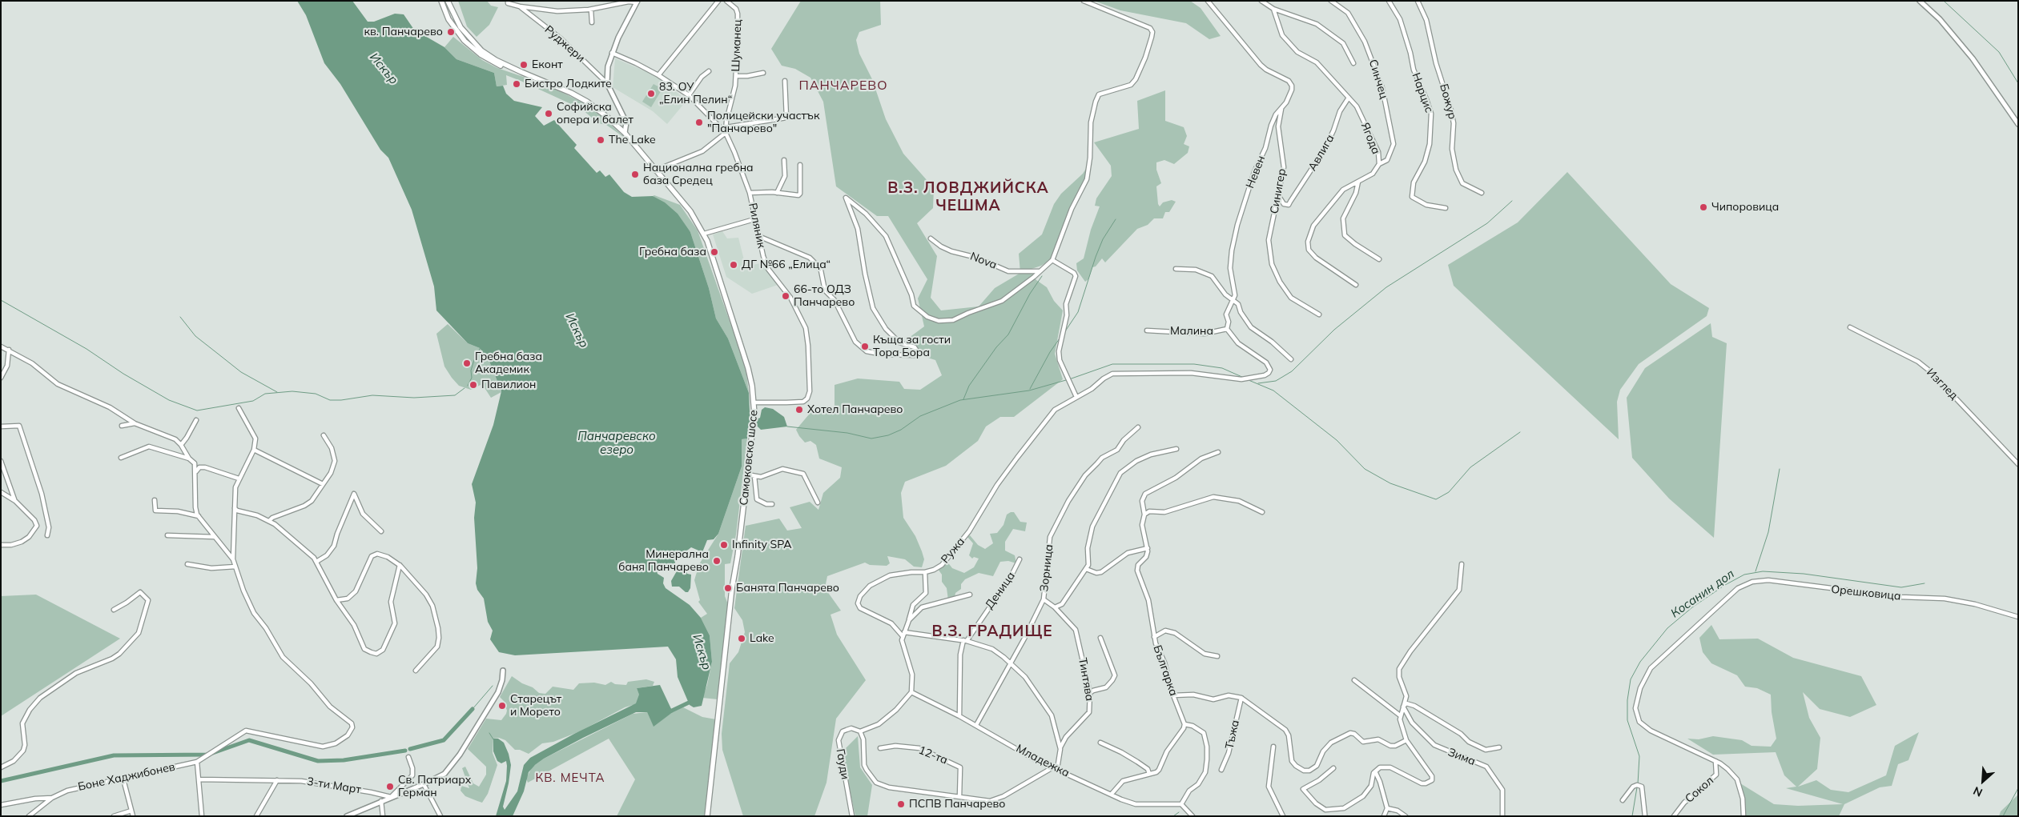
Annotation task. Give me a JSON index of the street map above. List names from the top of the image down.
{
  "streets": {
    "main road": ["Самоковско шосе"],
    "street": [
      "Руджери",
      "Шуманец",
      "Синчец",
      "Нарцис",
      "Божур",
      "Ягода",
      "Авлига",
      "Невен",
      "Синигер",
      "Риляник",
      "Nova",
      "Малина",
      "Изглед",
      "Ружа",
      "Зорница",
      "Деница",
      "Орешковица",
      "Българка",
      "Тинтява",
      "Тъжа",
      "12-та",
      "Зима",
      "Младежка",
      "Гауди",
      "Боне Хаджибонев",
      "3-ти Март",
      "Сокол"
    ]
  },
  "crossings": [
    ["Шуманец", "Риляник"],
    ["Синчец", "Ягода"],
    ["Ягода", "Авлига"],
    ["Авлига", "Синигер"],
    ["Невен", "Синигер"],
    ["Невен", "Малина"],
    ["Риляник", "Самоковско шосе"],
    ["Малина", "Ружа"],
    ["Зорница", "Тинтява"],
    ["Зорница", "Младежка"],
    ["Деница", "Младежка"],
    ["Орешковица", "Сокол"],
    ["Младежка", "Гауди"]
  ],
  "districts": [
    "ПАНЧАРЕВО",
    "В.З. ЛОВДЖИЙСКА ЧЕШМА",
    "В.З. ГРАДИЩЕ",
    "КВ. МЕЧТА"
  ],
  "water": ["Искър", "Панчаревско езеро", "Косанин дол"],
  "places": [
    "кв. Панчарево",
    "Еконт",
    "Бистро Лодките",
    "83. ОУ „Елин Пелин“",
    "Софийска опера и балет",
    "Полицейски участък \"Панчарево\"",
    "The Lake",
    "Национална гребна база Средец",
    "Чипоровица",
    "Гребна база",
    "ДГ №66 „Елица“",
    "66-то ОДЗ Панчарево",
    "Къща за гости Тора Бора",
    "Гребна база Академик",
    "Павилион",
    "Хотел Панчарево",
    "Infinity SPA",
    "Минерална баня Панчарево",
    "Банята Панчарево",
    "Lake",
    "Старецът и Морето",
    "Св. Патриарх Герман",
    "ПСПВ Панчарево"
  ],
  "north": "bottom left"
}
